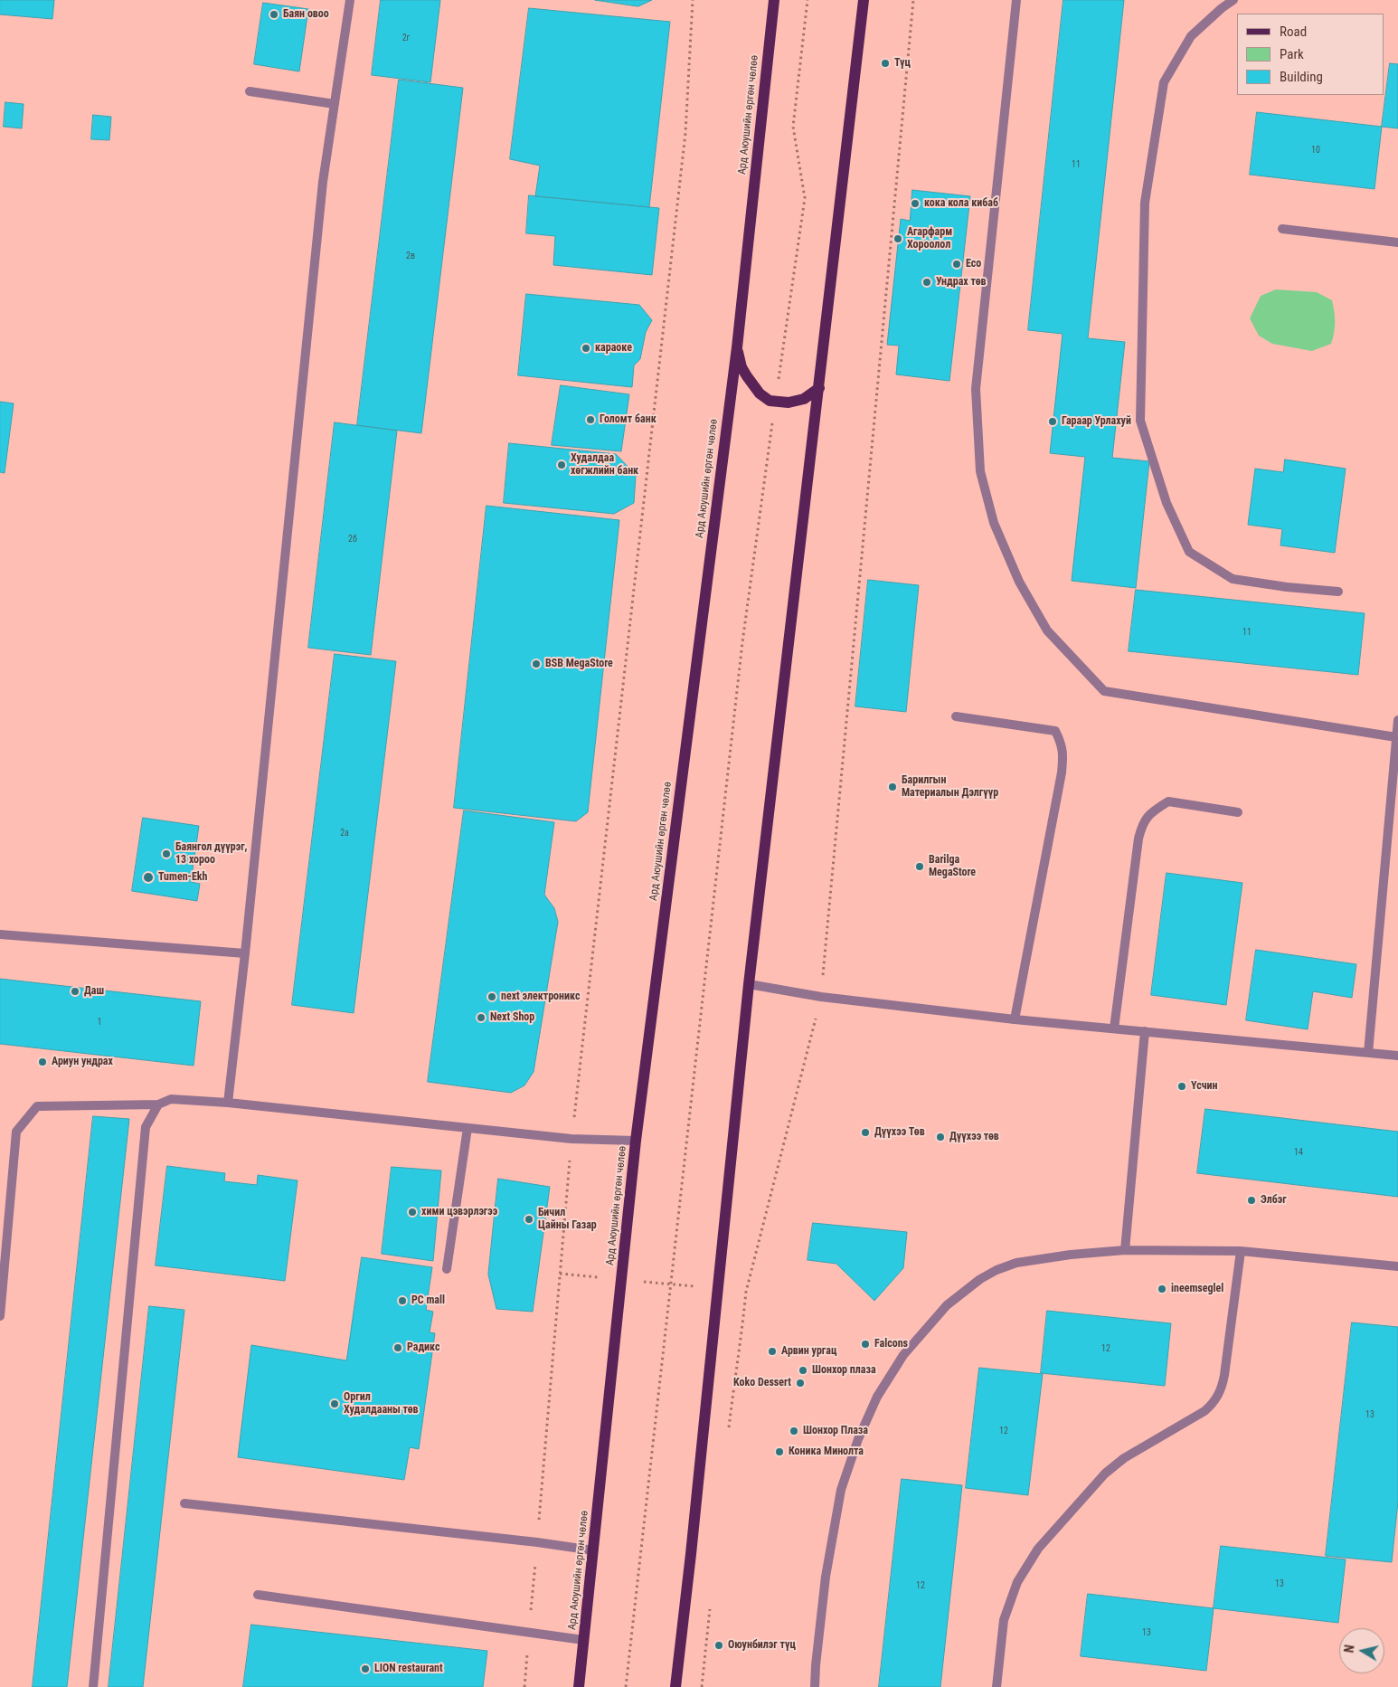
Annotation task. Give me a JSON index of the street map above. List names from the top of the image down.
{
  "streets": {
    "main road": ["Ард Аюушийн өргөн чөлөө"]
  },
  "places": [
    "Баян овоо",
    "Түц",
    "кока кола кибаб",
    "Агарфарм Хороолол",
    "Eco",
    "Ундрах төв",
    "караоке",
    "Голомт банк",
    "Гараар Урлахуй",
    "Худалдаа хөгжлийн банк",
    "BSB MegaStore",
    "Барилгын Материалын Дэлгүүр",
    "Баянгол дүүрэг, 13 хороо",
    "Barilga MegaStore",
    "Tumen-Ekh",
    "Даш",
    "next электроникс",
    "Next Shop",
    "Ариун ундрах",
    "Үсчин",
    "Дүүхээ Төв",
    "Дүүхээ төв",
    "Элбэг",
    "хими цэвэрлэгээ",
    "Бичил Цайны Газар",
    "ineemseglel",
    "PC mall",
    "Falcons",
    "Радикс",
    "Арвин ургац",
    "Шонхор плаза",
    "Koko Dessert",
    "Оргил Худалдааны төв",
    "Шонхор Плаза",
    "Коника Минолта",
    "Оюунбилэг түц",
    "LION restaurant"
  ],
  "house_numbers": [
    "2г",
    "10",
    "11",
    "2в",
    "2б",
    "11",
    "2а",
    "1",
    "14",
    "12",
    "13",
    "12",
    "13",
    "12",
    "13"
  ],
  "legend": ["Road", "Park", "Building"],
  "north": "left"
}
